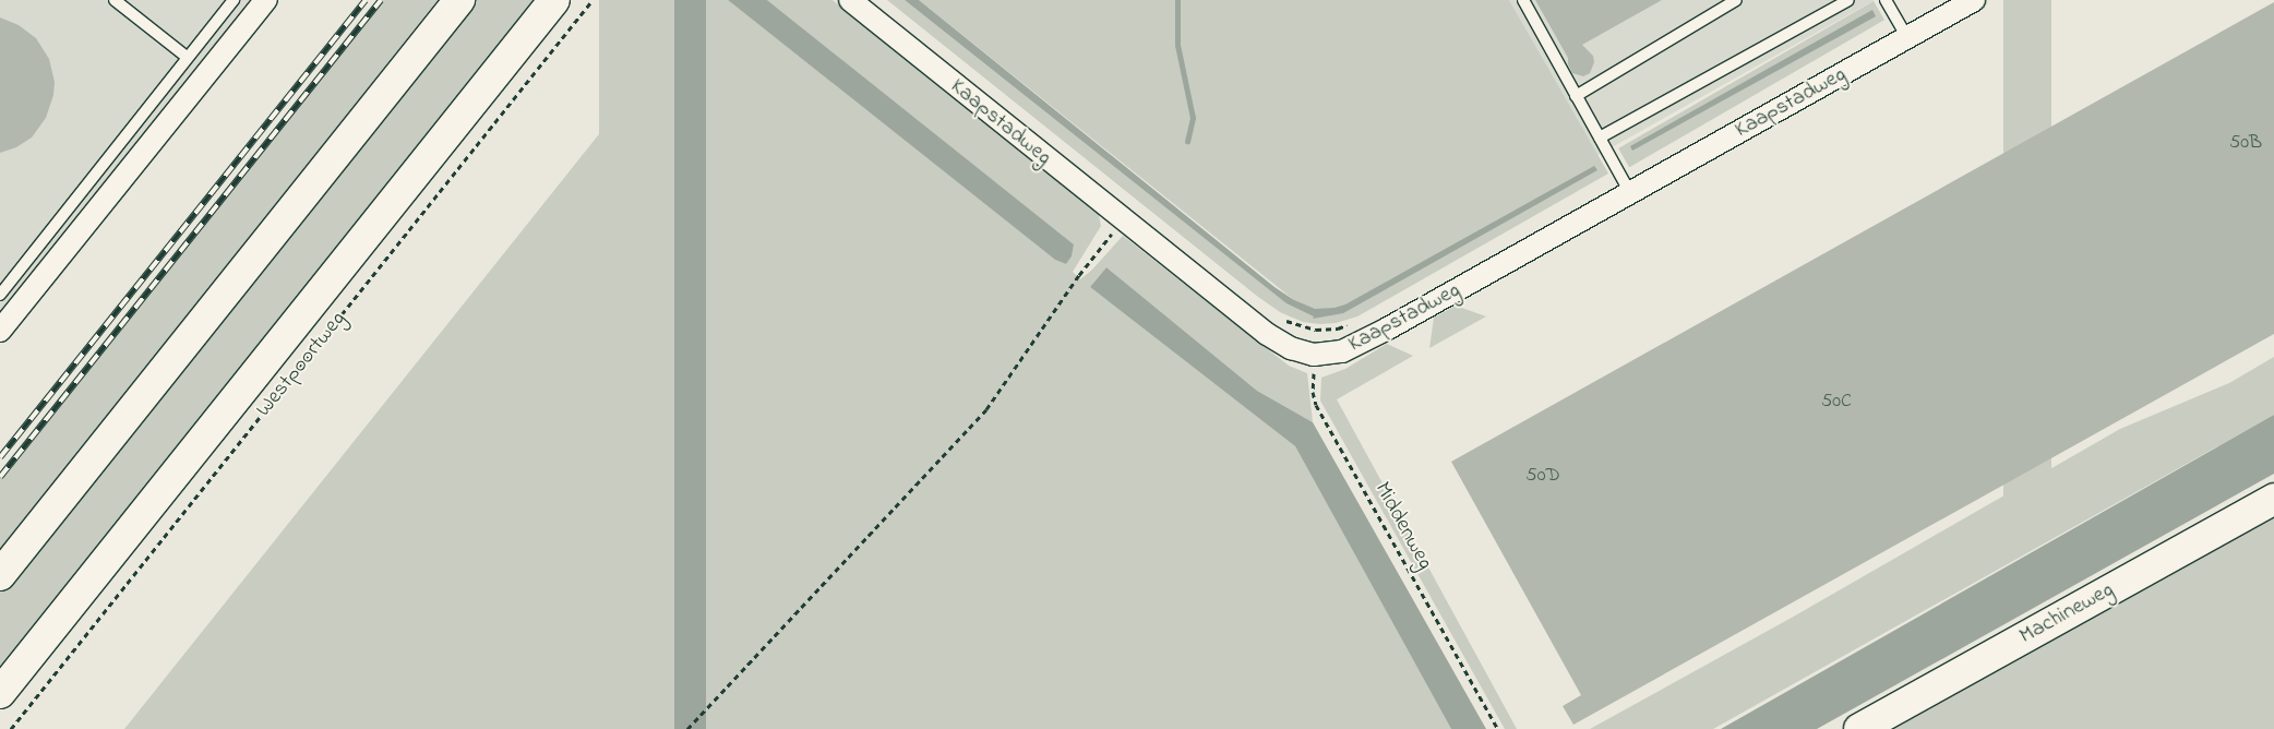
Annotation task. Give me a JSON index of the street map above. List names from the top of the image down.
{
  "streets": {
    "main road": ["Westpoortweg", "Machineweg"],
    "street": ["Kaapstadweg"],
    "path": ["Middenweg"]
  },
  "crossings": [
    ["Kaapstadweg", "Middenweg"]
  ],
  "house_numbers": ["50B", "50C", "50D"]
}
